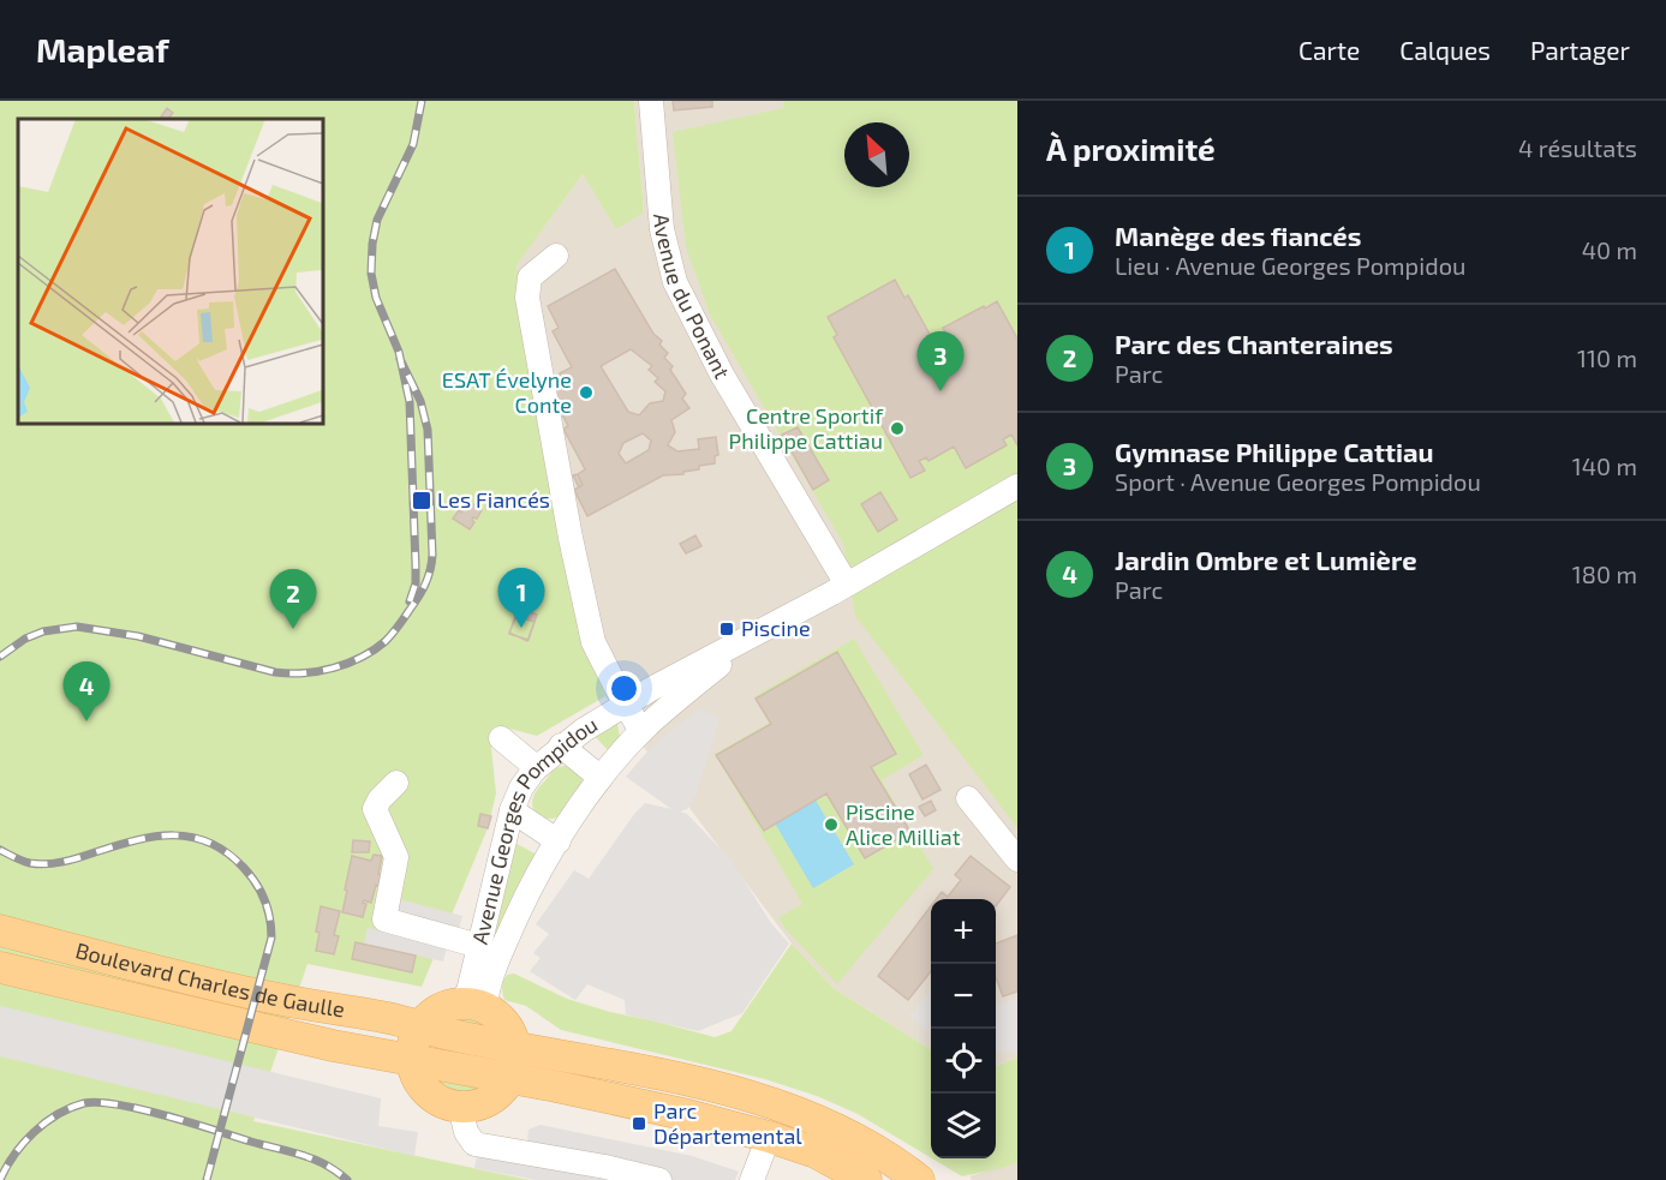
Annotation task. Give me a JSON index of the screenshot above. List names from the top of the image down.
{
  "streets": {
    "main road": ["Boulevard Charles de Gaulle"],
    "street": ["Avenue du Ponant", "Avenue Georges Pompidou"]
  },
  "crossings": [
    ["Avenue du Ponant", "Avenue Georges Pompidou"]
  ],
  "places": {
    "other": ["ESAT Évelyne Conte", "Centre Sportif Philippe Cattiau", "Piscine Alice Milliat"],
    "transit": ["Les Fiancés", "Piscine", "Parc Départemental"]
  },
  "north": "top left",
  "page": {
    "header": "Mapleaf",
    "nav": ["Carte", "Calques", "Partager"],
    "heading": ["À proximité", "4 résultats"],
    "list": [
      {
        "mark": "1",
        "name": "Manège des fiancés",
        "note": "Lieu · Avenue Georges Pompidou",
        "value": "40 m"
      },
      {
        "mark": "2",
        "name": "Parc des Chanteraines",
        "note": "Parc",
        "value": "110 m"
      },
      {
        "mark": "3",
        "name": "Gymnase Philippe Cattiau",
        "note": "Sport · Avenue Georges Pompidou",
        "value": "140 m"
      },
      {
        "mark": "4",
        "name": "Jardin Ombre et Lumière",
        "note": "Parc",
        "value": "180 m"
      }
    ],
    "pins": [
      "3",
      "1",
      "2",
      "4"
    ],
    "map_buttons": ["+", "−"]
  }
}
